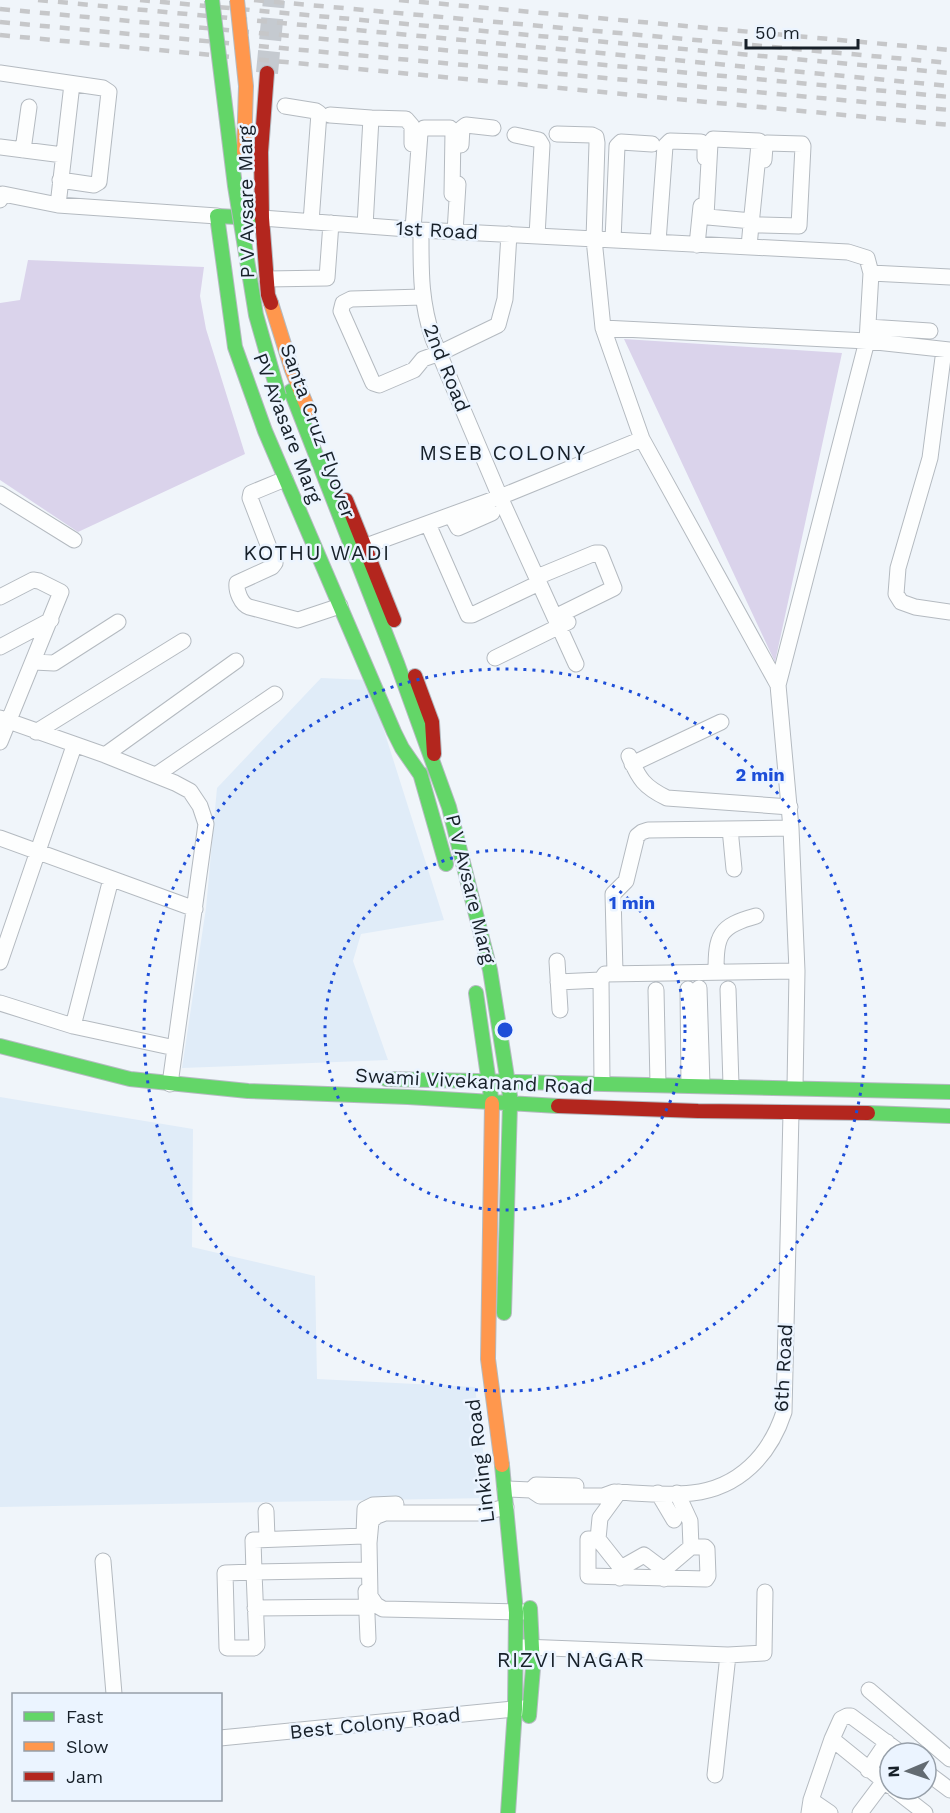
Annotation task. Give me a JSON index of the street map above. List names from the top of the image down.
{
  "streets": {
    "main road": [
      "P V Avsare Marg",
      "1st Road",
      "PV Avasare Marg",
      "Santa Cruz Flyover",
      "Swami Vivekanand Road",
      "Linking Road"
    ],
    "street": ["2nd Road", "6th Road", "Best Colony Road"]
  },
  "crossings": [
    ["P V Avsare Marg", "1st Road"],
    ["P V Avsare Marg", "PV Avasare Marg"],
    ["P V Avsare Marg", "Santa Cruz Flyover"],
    ["P V Avsare Marg", "Swami Vivekanand Road"],
    ["P V Avsare Marg", "Linking Road"],
    ["1st Road", "2nd Road"],
    ["1st Road", "PV Avasare Marg"],
    ["Swami Vivekanand Road", "6th Road"],
    ["Swami Vivekanand Road", "Linking Road"],
    ["6th Road", "Linking Road"],
    ["Linking Road", "Best Colony Road"]
  ],
  "districts": ["MSEB COLONY", "KOTHU WADI", "RIZVI NAGAR"],
  "legend": ["Fast", "Slow", "Jam"],
  "scale_bar": "50 m",
  "north": "left",
  "rings": ["2 min", "1 min"]
}
